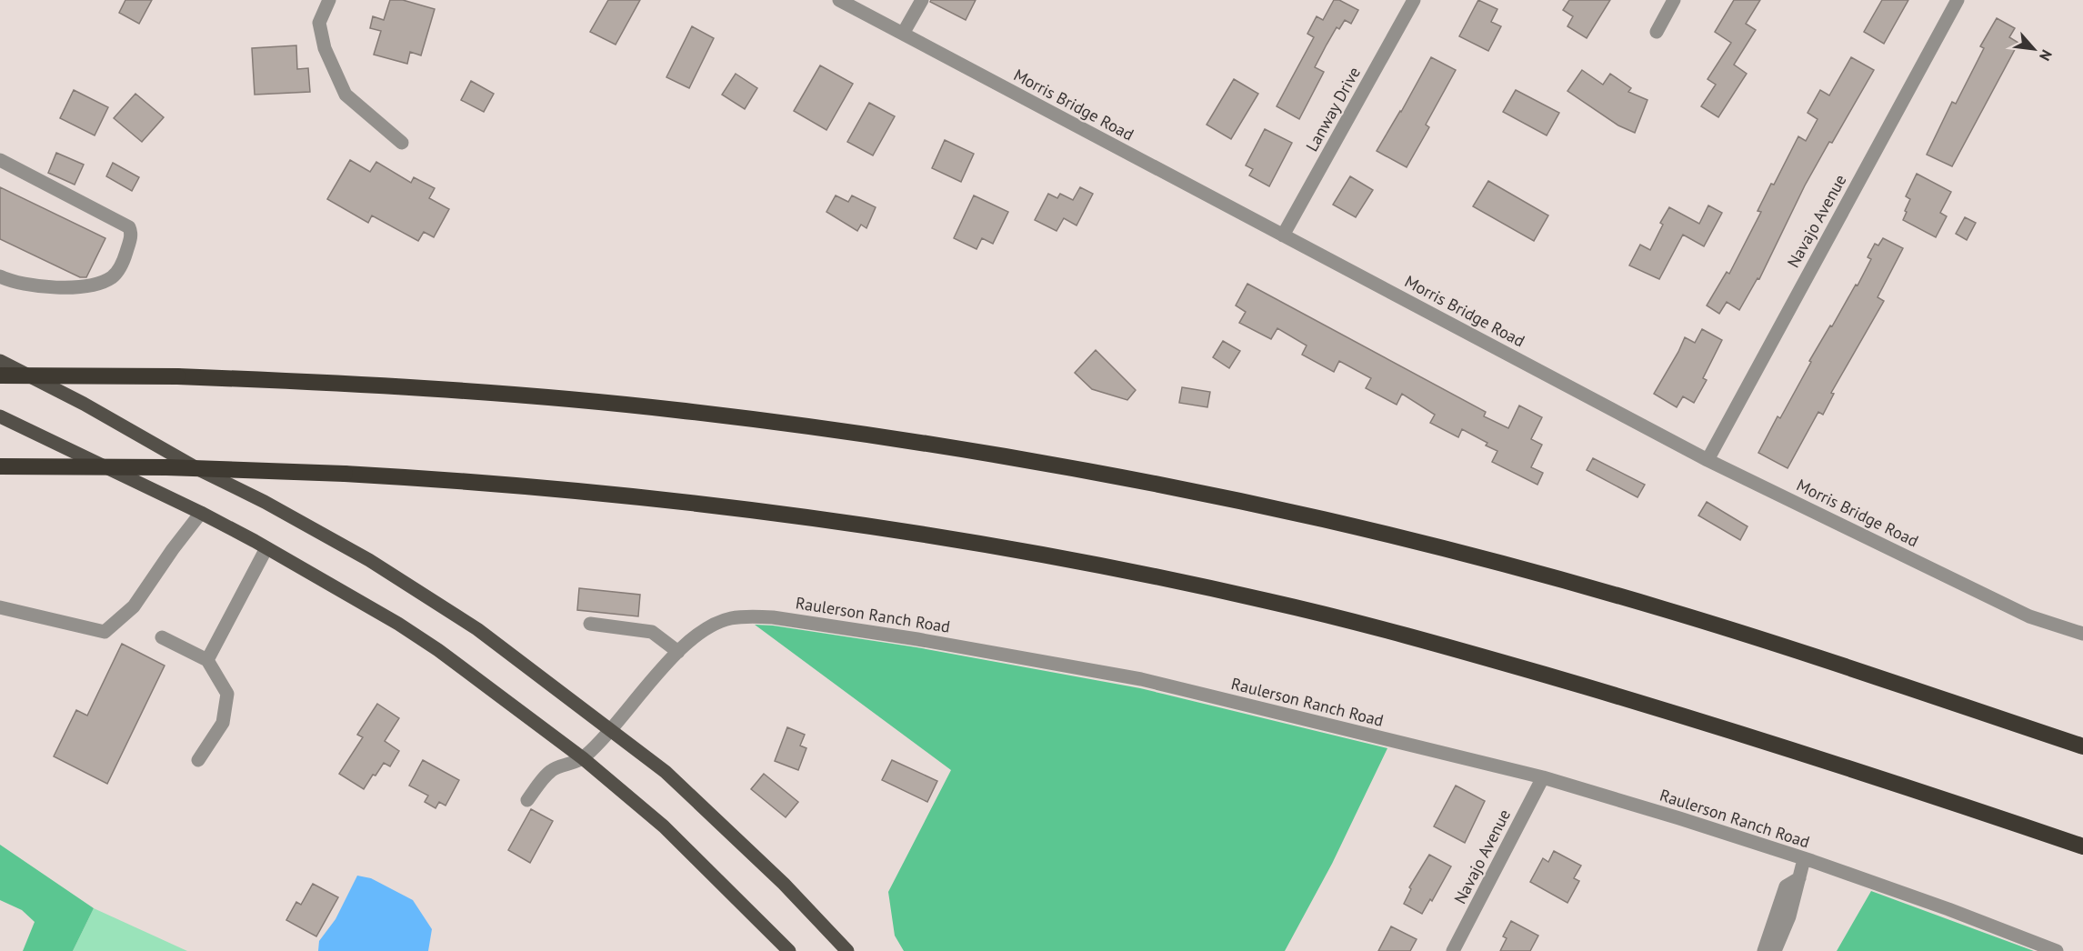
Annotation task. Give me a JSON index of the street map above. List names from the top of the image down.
{
  "streets": {
    "street": [
      "Morris Bridge Road",
      "Lanway Drive",
      "Navajo Avenue",
      "Raulerson Ranch Road"
    ]
  },
  "crossings": [
    ["Morris Bridge Road", "Lanway Drive"],
    ["Morris Bridge Road", "Navajo Avenue"],
    ["Navajo Avenue", "Raulerson Ranch Road"]
  ],
  "north": "bottom right"
}
